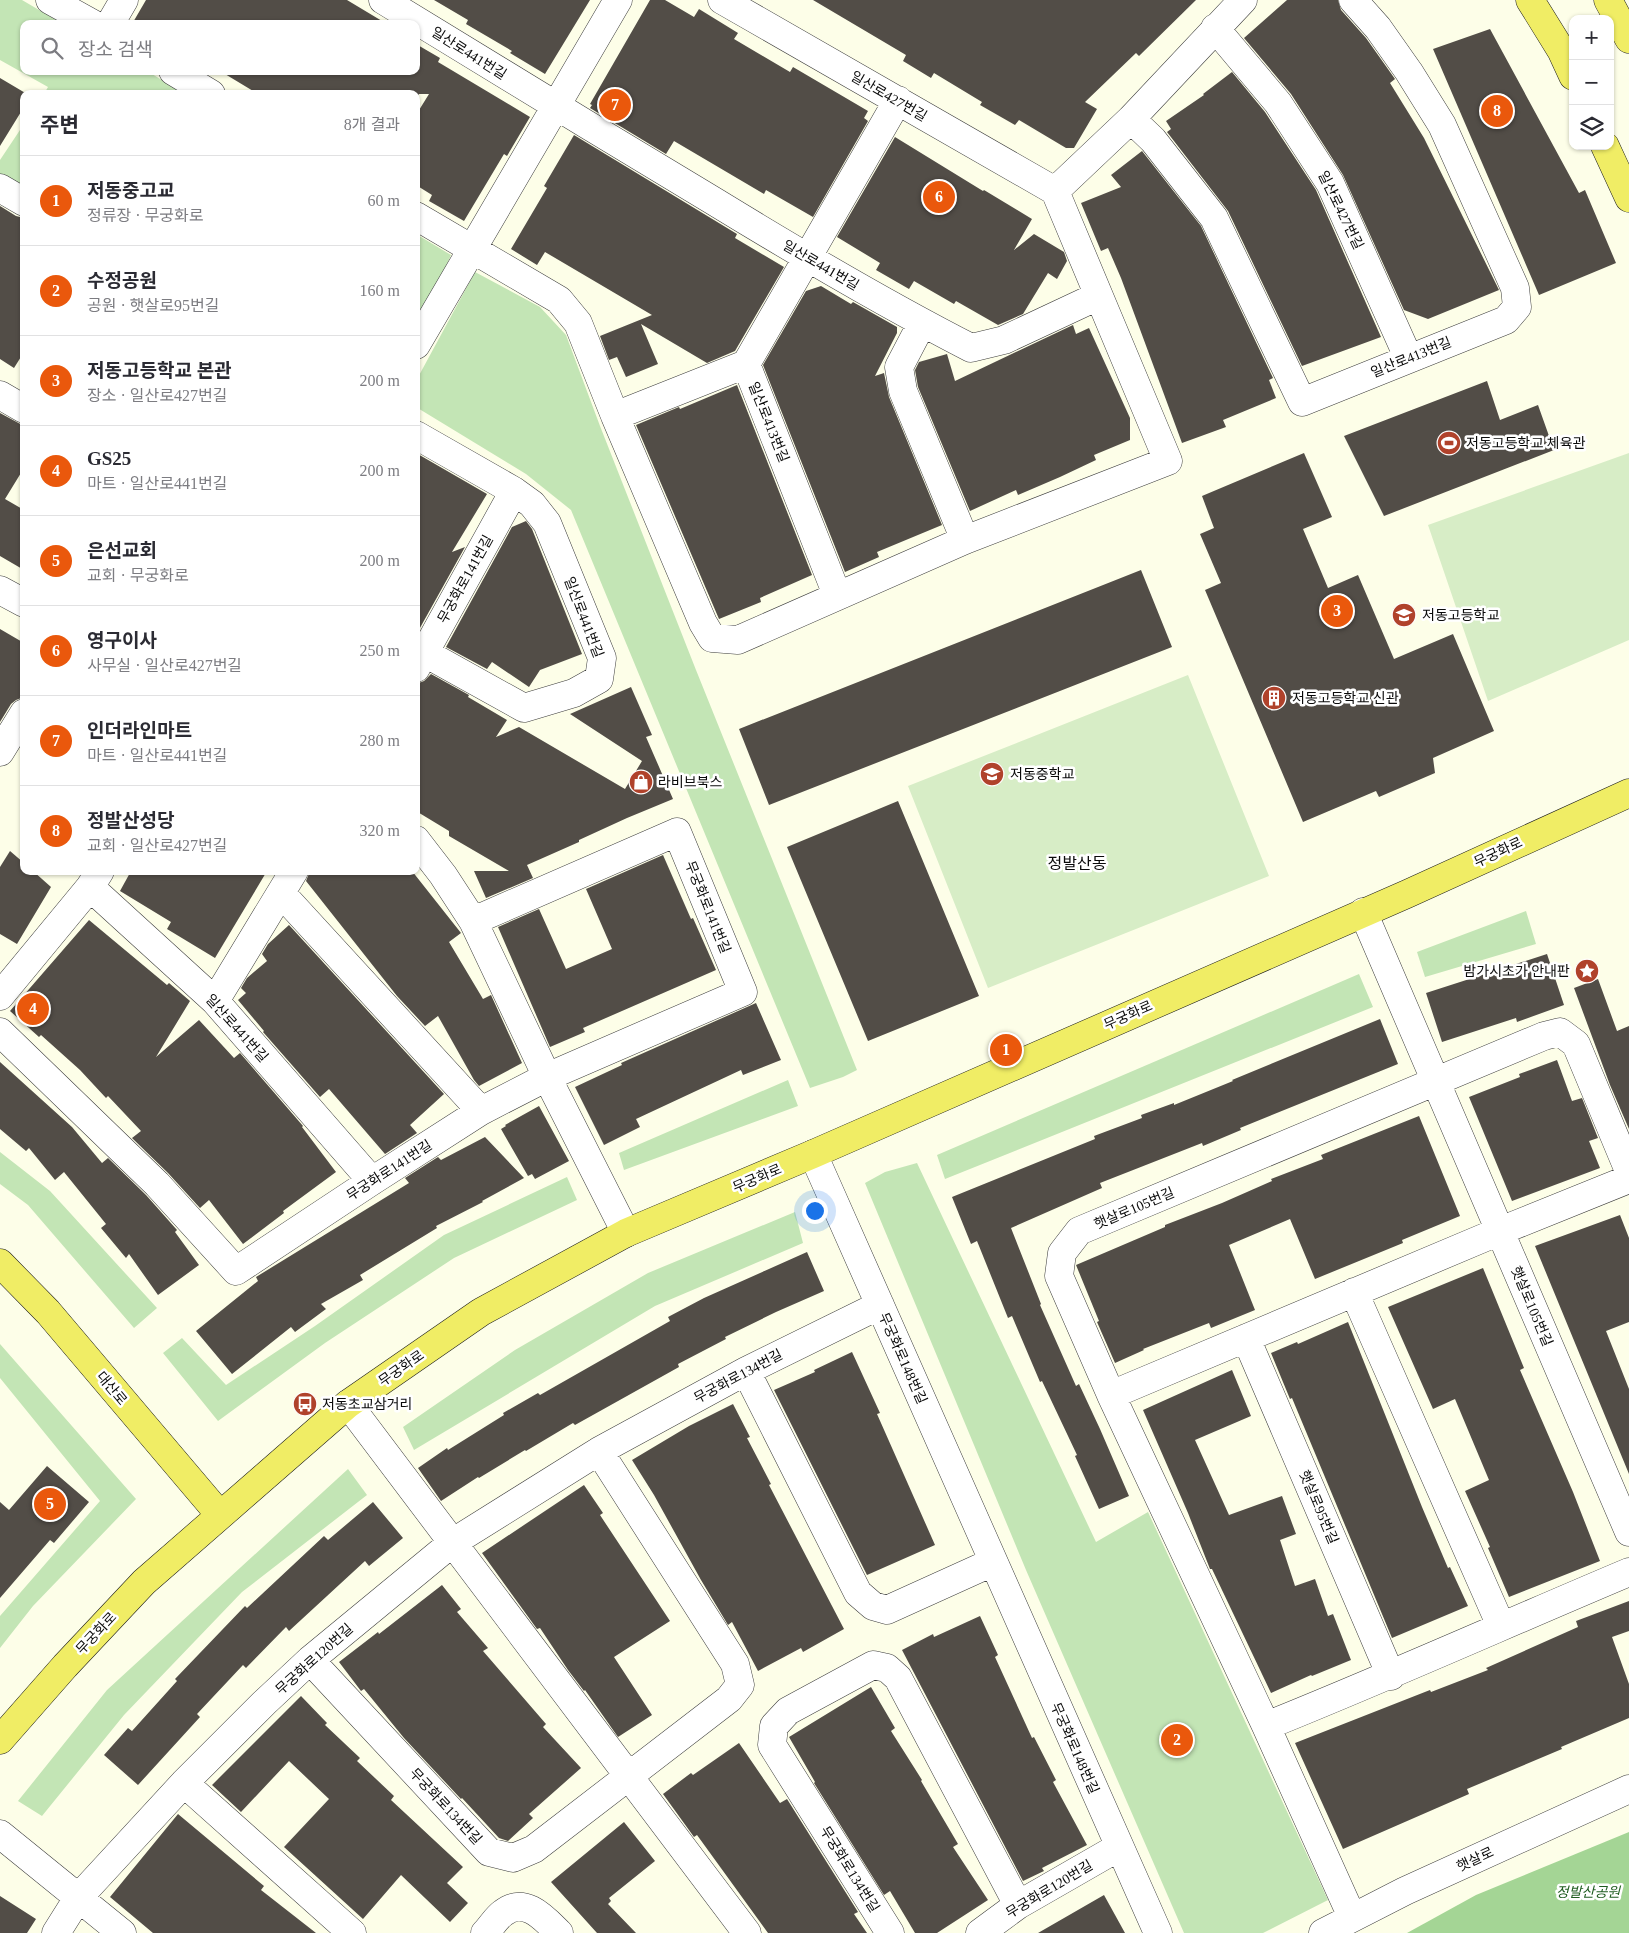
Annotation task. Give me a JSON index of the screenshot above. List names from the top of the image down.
{
  "streets": {
    "main road": ["무궁화로", "대산로"],
    "street": [
      "일산로441번길",
      "일산로427번길",
      "일산로413번길",
      "무궁화로141번길",
      "햇살로105번길",
      "무궁화로148번길",
      "무궁화로134번길",
      "햇살로95번길",
      "무궁화로120번길",
      "햇살로"
    ]
  },
  "crossings": [
    ["일산로441번길", "일산로413번길"],
    ["일산로441번길", "무궁화로141번길"],
    ["일산로427번길", "일산로413번길"],
    ["무궁화로", "햇살로105번길"],
    ["무궁화로", "무궁화로148번길"],
    ["무궁화로", "대산로"],
    ["무궁화로148번길", "무궁화로134번길"],
    ["무궁화로148번길", "무궁화로120번길"],
    ["무궁화로134번길", "무궁화로120번길"]
  ],
  "districts": ["정발산동"],
  "parks": ["정발산공원"],
  "places": {
    "sports": ["저동고등학교 체육관"],
    "school or university": ["저동고등학교", "저동중학교"],
    "building": ["저동고등학교 신관"],
    "shop": ["라비브북스"],
    "place": ["밤가시초가 안내판"],
    "bus stop": ["저동초교삼거리"]
  },
  "page": {
    "map_buttons": ["+", "−"],
    "search": "장소 검색",
    "pins": [
      "7",
      "8",
      "6",
      "3",
      "4",
      "1",
      "5",
      "2"
    ],
    "heading": ["주변", "8개 결과"],
    "list": [
      {
        "mark": "1",
        "name": "저동중고교",
        "note": "정류장 · 무궁화로",
        "value": "60 m"
      },
      {
        "mark": "2",
        "name": "수정공원",
        "note": "공원 · 햇살로95번길",
        "value": "160 m"
      },
      {
        "mark": "3",
        "name": "저동고등학교 본관",
        "note": "장소 · 일산로427번길",
        "value": "200 m"
      },
      {
        "mark": "4",
        "name": "GS25",
        "note": "마트 · 일산로441번길",
        "value": "200 m"
      },
      {
        "mark": "5",
        "name": "은선교회",
        "note": "교회 · 무궁화로",
        "value": "200 m"
      },
      {
        "mark": "6",
        "name": "영구이사",
        "note": "사무실 · 일산로427번길",
        "value": "250 m"
      },
      {
        "mark": "7",
        "name": "인더라인마트",
        "note": "마트 · 일산로441번길",
        "value": "280 m"
      },
      {
        "mark": "8",
        "name": "정발산성당",
        "note": "교회 · 일산로427번길",
        "value": "320 m"
      }
    ]
  }
}
